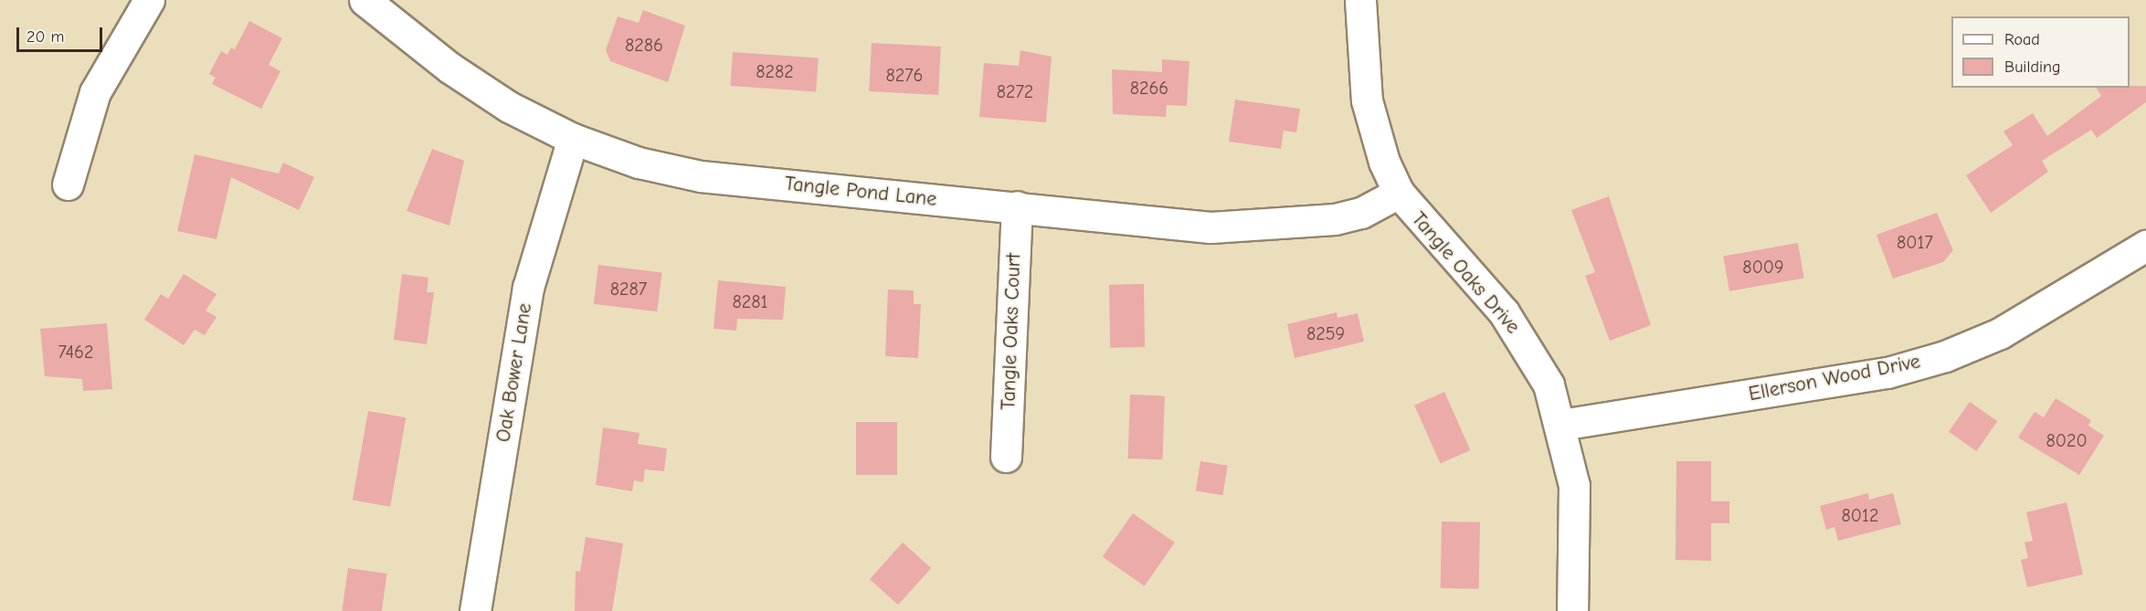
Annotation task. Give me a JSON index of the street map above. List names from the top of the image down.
{
  "streets": {
    "street": [
      "Tangle Pond Lane",
      "Tangle Oaks Drive",
      "Tangle Oaks Court",
      "Oak Bower Lane",
      "Ellerson Wood Drive"
    ]
  },
  "crossings": [
    ["Tangle Pond Lane", "Tangle Oaks Drive"],
    ["Tangle Pond Lane", "Tangle Oaks Court"],
    ["Tangle Pond Lane", "Oak Bower Lane"],
    ["Tangle Oaks Drive", "Ellerson Wood Drive"]
  ],
  "house_numbers": [
    "8286",
    "8282",
    "8276",
    "8266",
    "8272",
    "8017",
    "8009",
    "8287",
    "8281",
    "8259",
    "7462",
    "8020",
    "8012"
  ],
  "legend": ["Road", "Building"],
  "scale_bar": "20 m"
}
